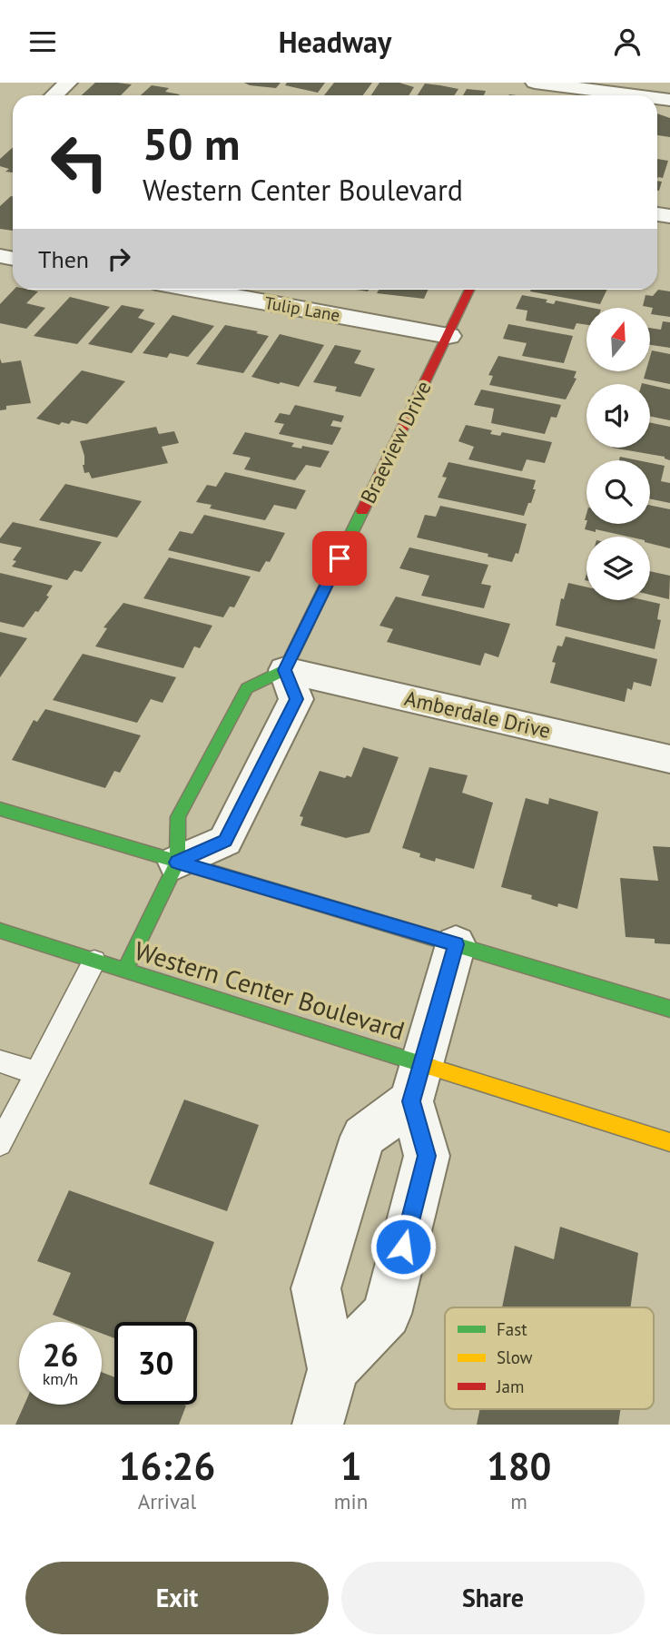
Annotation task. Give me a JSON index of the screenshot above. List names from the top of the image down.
{
  "streets": {
    "main road": ["Braeview Drive", "Western Center Boulevard"],
    "street": ["Tulip Lane", "Amberdale Drive"]
  },
  "crossings": [
    ["Tulip Lane", "Braeview Drive"],
    ["Braeview Drive", "Amberdale Drive"]
  ],
  "legend": ["Fast", "Slow", "Jam"],
  "north": "top",
  "page": {
    "header": "Headway",
    "turn": ["50 m", "Western Center Boulevard"],
    "then": "Then",
    "speed": "26 km/h",
    "limit": "30",
    "eta": [
      "16:26",
      "Arrival",
      "1",
      "min",
      "180",
      "m"
    ],
    "buttons": ["Exit", "Share"]
  }
}
